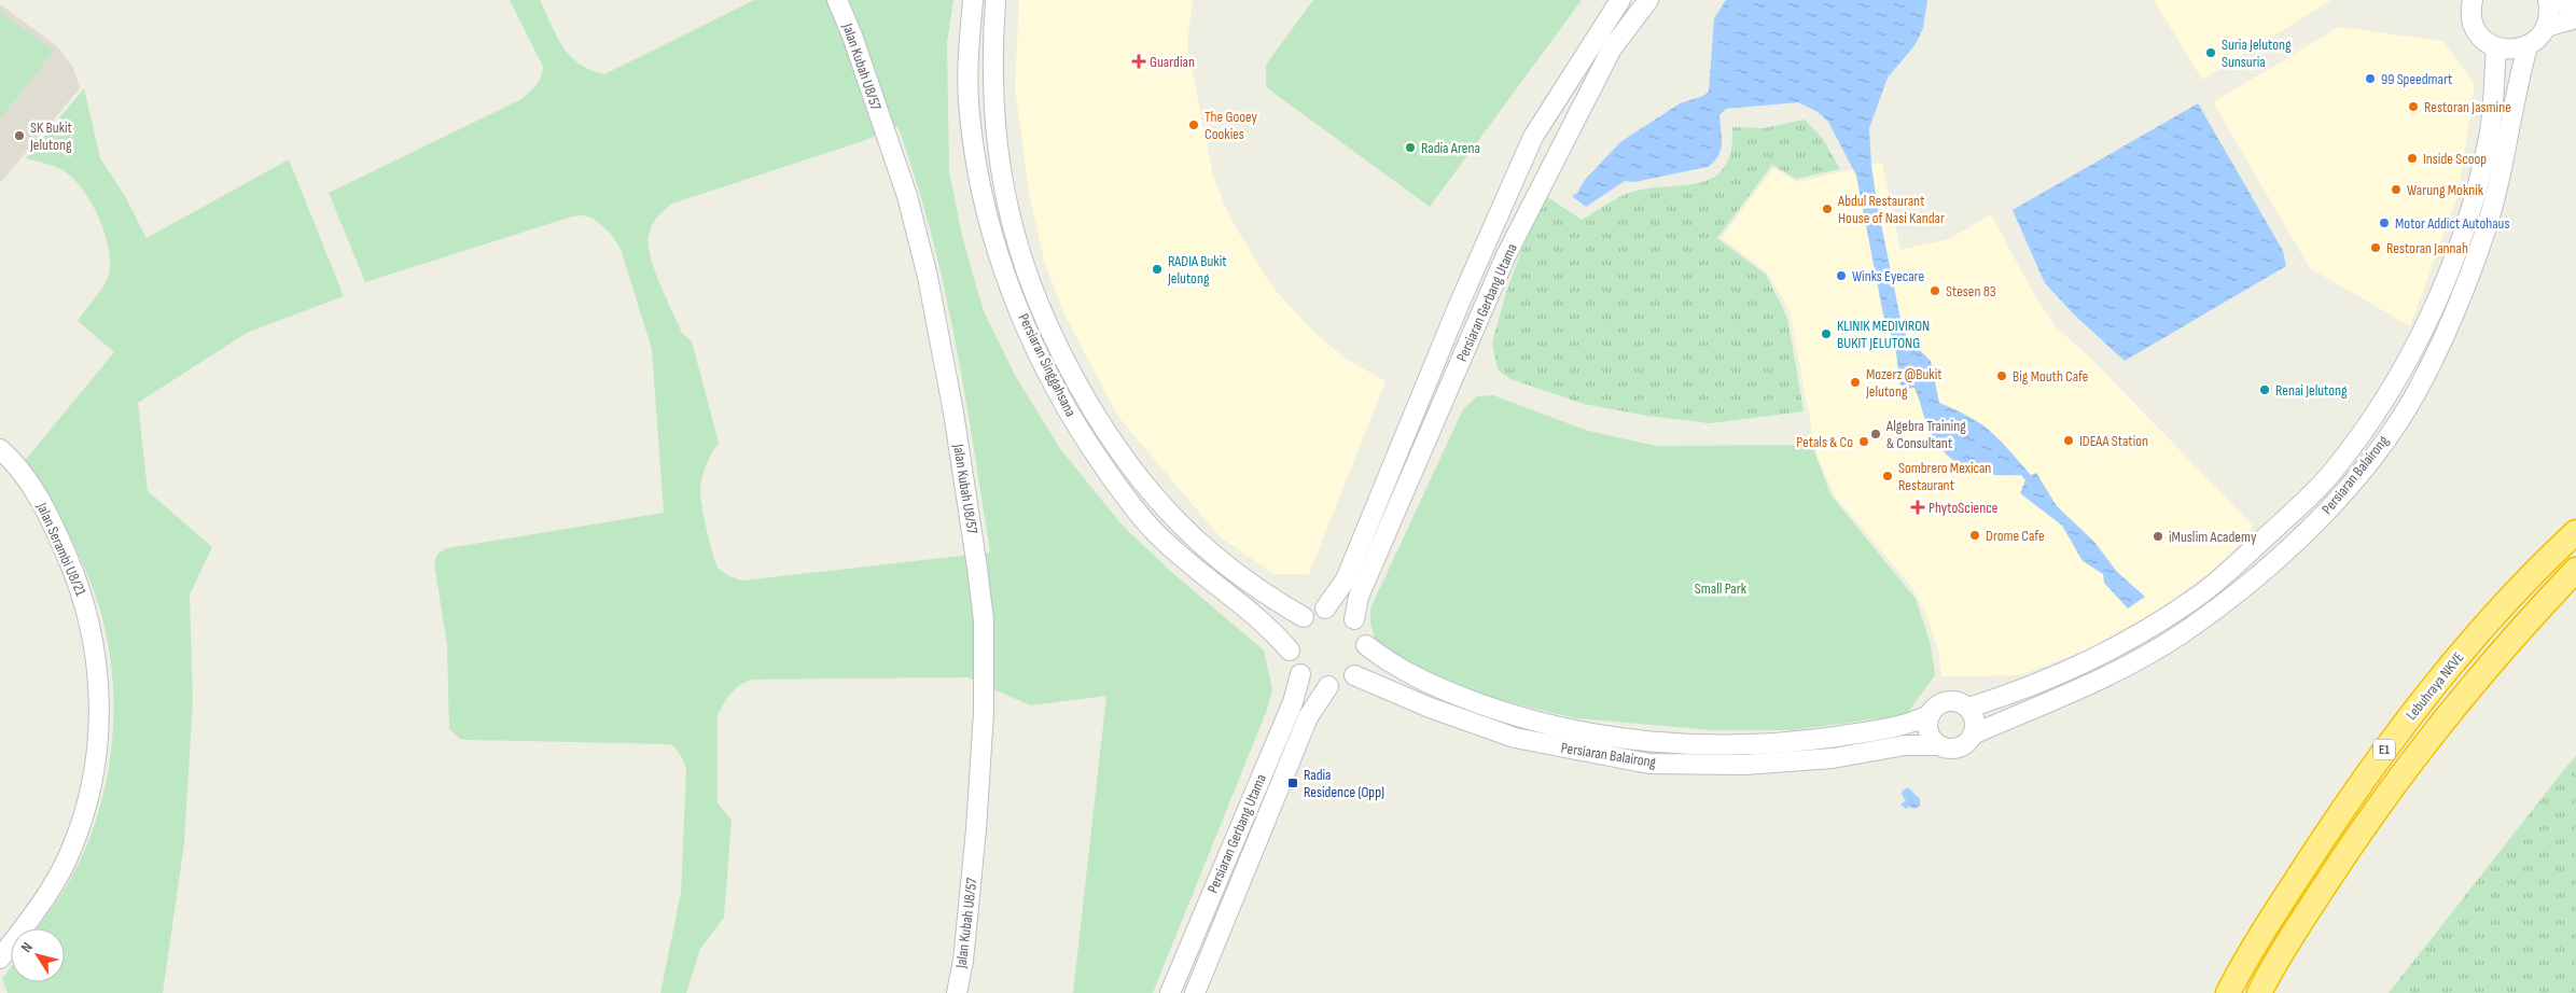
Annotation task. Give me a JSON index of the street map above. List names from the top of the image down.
{
  "streets": {
    "highway": ["Lebuhraya NKVE", "E1"],
    "street": [
      "Jalan Kubah U8/57",
      "Persiaran Gerbang Utama",
      "Persiaran Singgahsana",
      "Persiaran Balairong",
      "Jalan Serambi U8/21"
    ]
  },
  "crossings": [
    ["Persiaran Gerbang Utama", "Persiaran Singgahsana"],
    ["Persiaran Gerbang Utama", "Persiaran Balairong"],
    ["Persiaran Singgahsana", "Persiaran Balairong"]
  ],
  "parks": ["Small Park"],
  "places": {
    "other": [
      "Suria Jelutong Sunsuria",
      "99 Speedmart",
      "Restoran Jasmine",
      "The Gooey Cookies",
      "SK Bukit Jelutong",
      "Radia Arena",
      "Inside Scoop",
      "Warung Moknik",
      "Abdul Restaurant House of Nasi Kandar",
      "Motor Addict Autohaus",
      "Restoran Jannah",
      "RADIA Bukit Jelutong",
      "Winks Eyecare",
      "Stesen 83",
      "KLINIK MEDIVIRON BUKIT JELUTONG",
      "Big Mouth Cafe",
      "Mozerz @Bukit Jelutong",
      "Renai Jelutong",
      "Algebra Training & Consultant",
      "IDEAA Station",
      "Petals & Co",
      "Sombrero Mexican Restaurant",
      "Drome Cafe",
      "iMuslim Academy"
    ],
    "health": ["Guardian", "PhytoScience"],
    "transit": ["Radia Residence (Opp)"]
  },
  "north": "top left"
}
